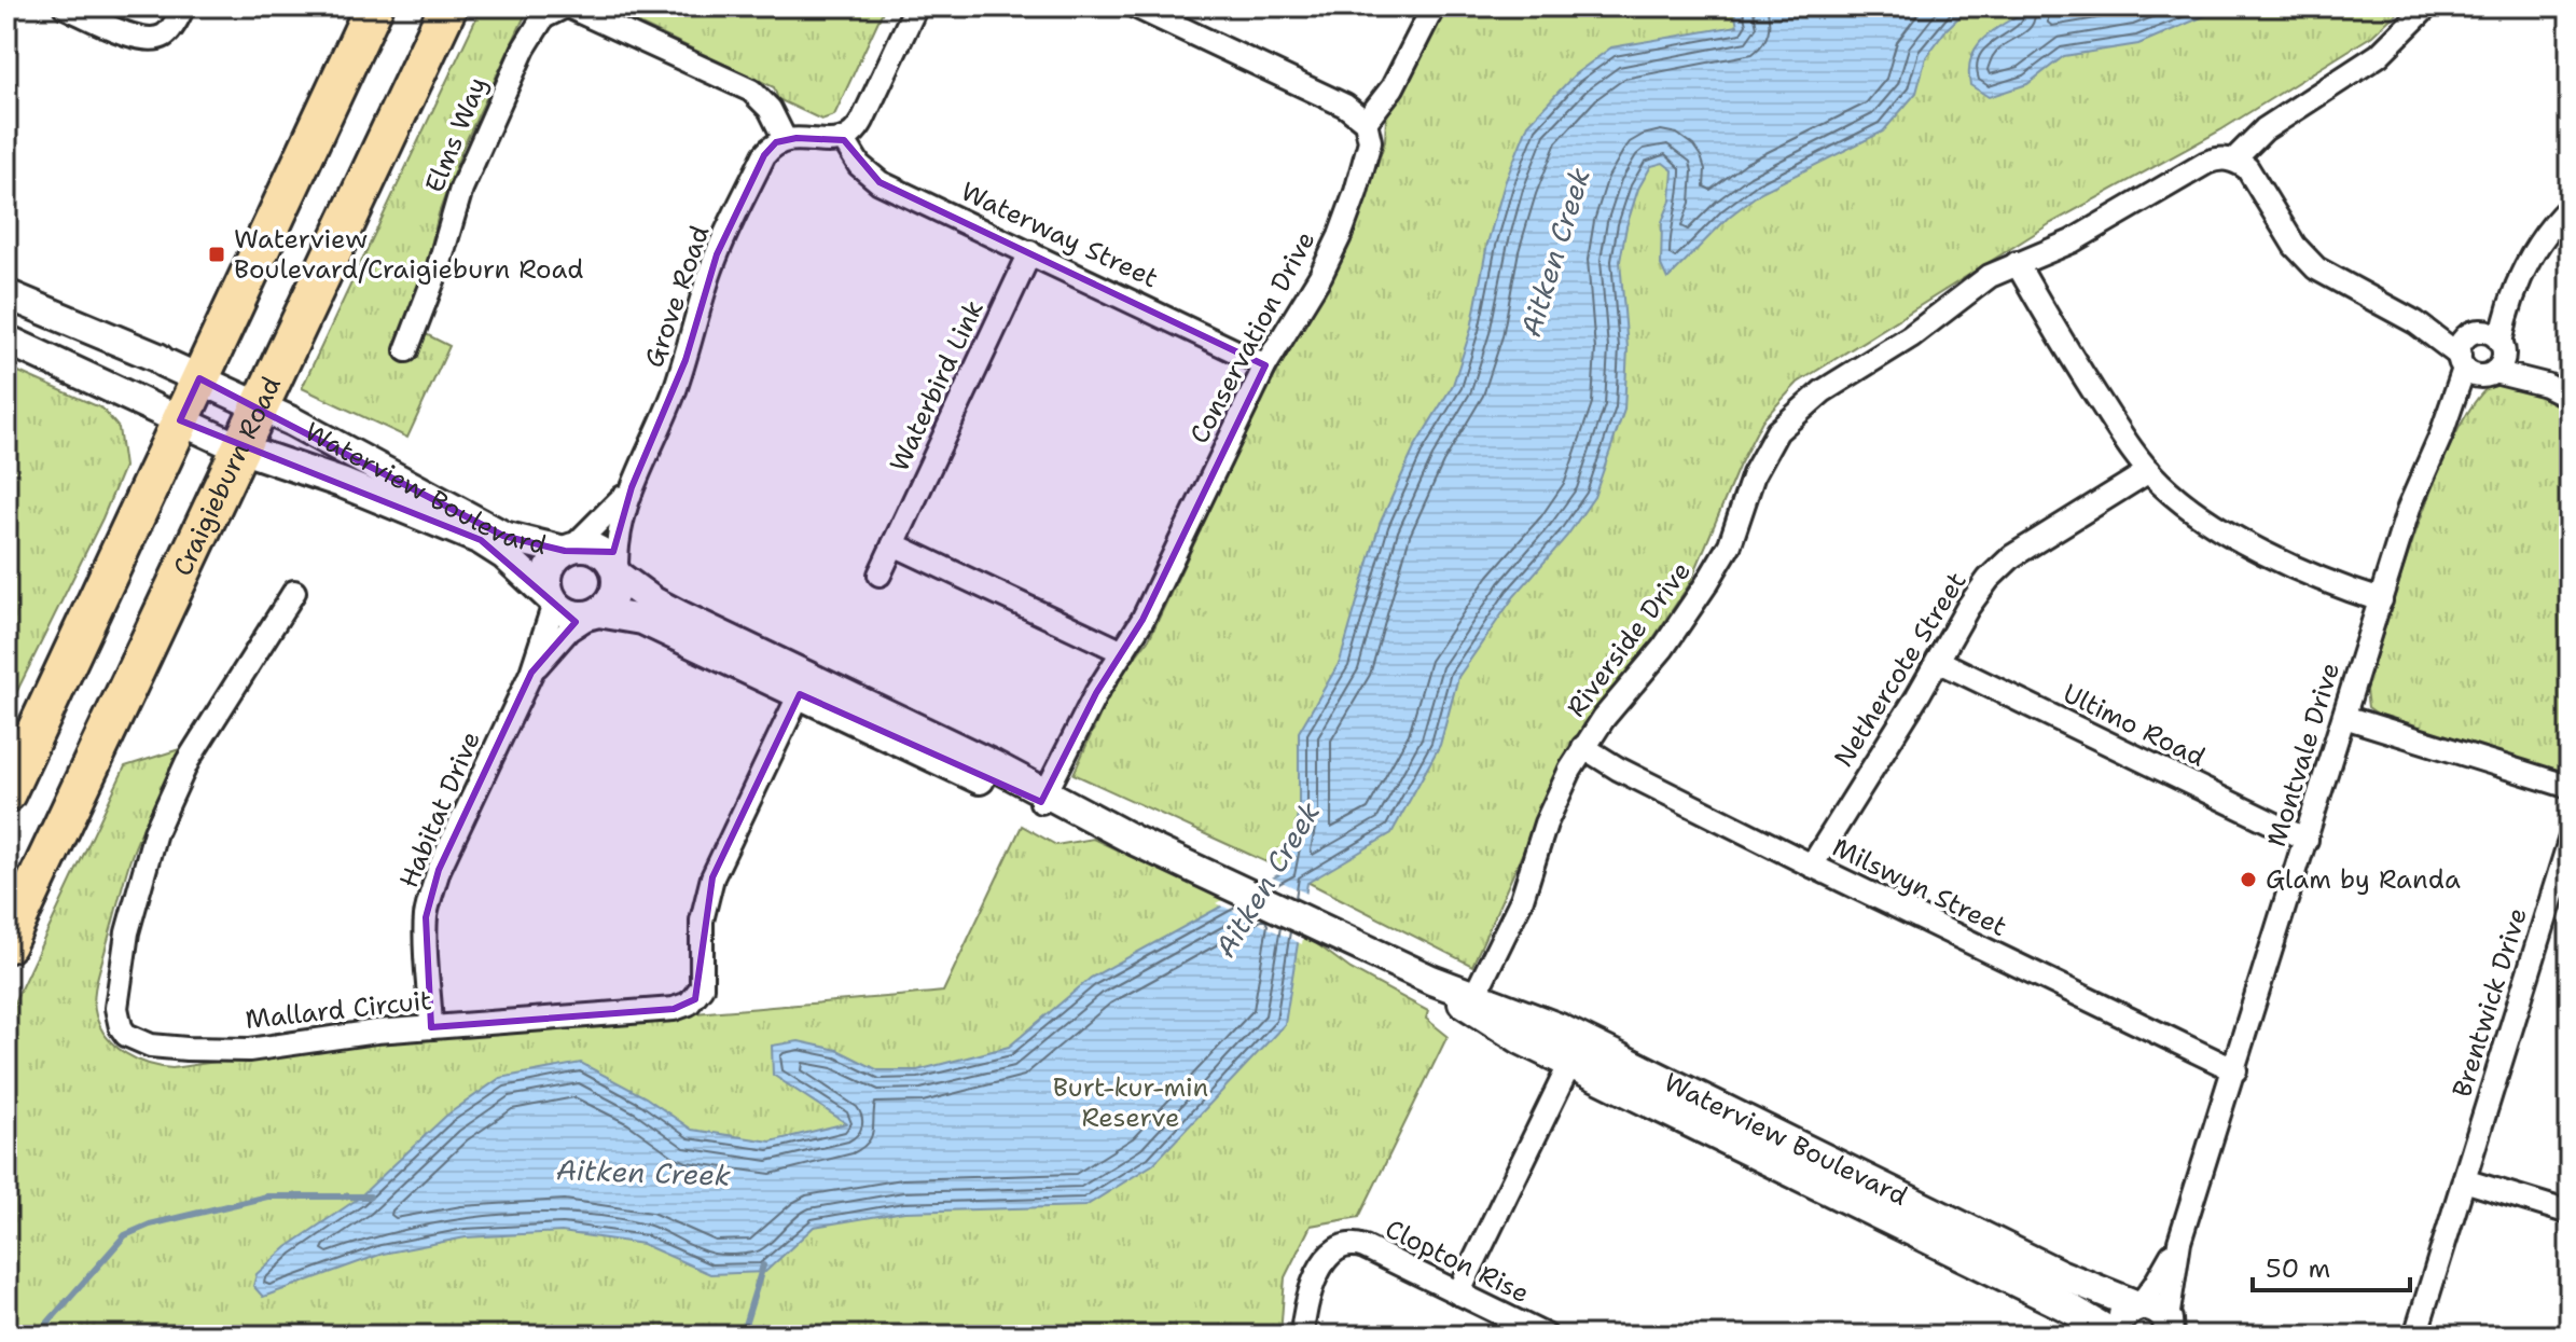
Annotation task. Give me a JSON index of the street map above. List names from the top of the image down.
{
  "streets": {
    "main road": ["Craigieburn Road"],
    "street": [
      "Elms Way",
      "Waterway Street",
      "Grove Road",
      "Conservation Drive",
      "Waterbird Link",
      "Waterview Boulevard",
      "Riverside Drive",
      "Nethercote Street",
      "Ultimo Road",
      "Montvale Drive",
      "Habitat Drive",
      "Milswyn Street",
      "Brentwick Drive",
      "Mallard Circuit",
      "Clopton Rise"
    ]
  },
  "crossings": [
    ["Elms Way", "Grove Road"],
    ["Waterway Street", "Conservation Drive"],
    ["Waterway Street", "Waterbird Link"],
    ["Grove Road", "Waterview Boulevard"],
    ["Grove Road", "Habitat Drive"],
    ["Conservation Drive", "Waterview Boulevard"],
    ["Craigieburn Road", "Waterview Boulevard"],
    ["Waterview Boulevard", "Riverside Drive"],
    ["Waterview Boulevard", "Montvale Drive"],
    ["Waterview Boulevard", "Habitat Drive"],
    ["Waterview Boulevard", "Mallard Circuit"],
    ["Riverside Drive", "Milswyn Street"],
    ["Nethercote Street", "Ultimo Road"],
    ["Nethercote Street", "Milswyn Street"],
    ["Ultimo Road", "Montvale Drive"],
    ["Montvale Drive", "Milswyn Street"],
    ["Habitat Drive", "Mallard Circuit"]
  ],
  "water": ["Aitken Creek"],
  "parks": ["Burt-kur-min Reserve"],
  "places": {
    "transit": ["Waterview Boulevard/Craigieburn Road"],
    "other": ["Glam by Randa"]
  },
  "scale_bar": "50 m"
}
